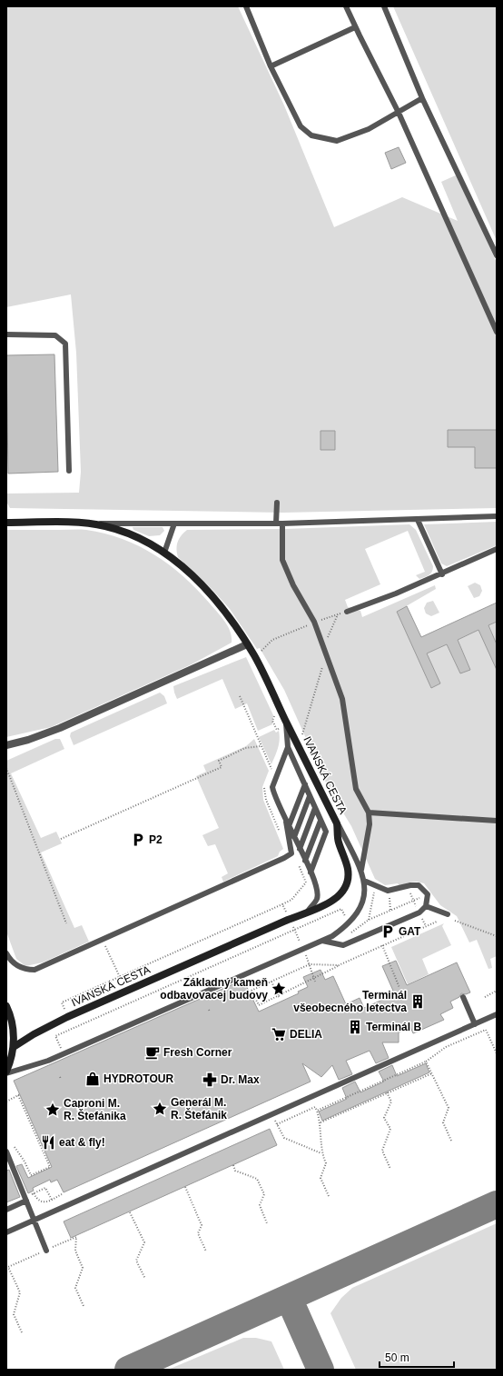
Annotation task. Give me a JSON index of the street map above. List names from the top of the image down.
{
  "streets": {
    "street": ["IVANSKÁ CESTA"]
  },
  "places": {
    "parking": ["P2", "GAT"],
    "place": ["Základný kameň odbavovacej budovy", "Generál M. R. Štefánik", "Caproni M. R. Štefánika"],
    "building": ["Terminál všeobecného letectva", "Terminál B"],
    "supermarket": ["DELIA"],
    "cafe": ["Fresh Corner"],
    "shop": ["HYDROTOUR"],
    "pharmacy": ["Dr. Max"],
    "restaurant": ["eat & fly!"]
  },
  "scale_bar": "50 m"
}
